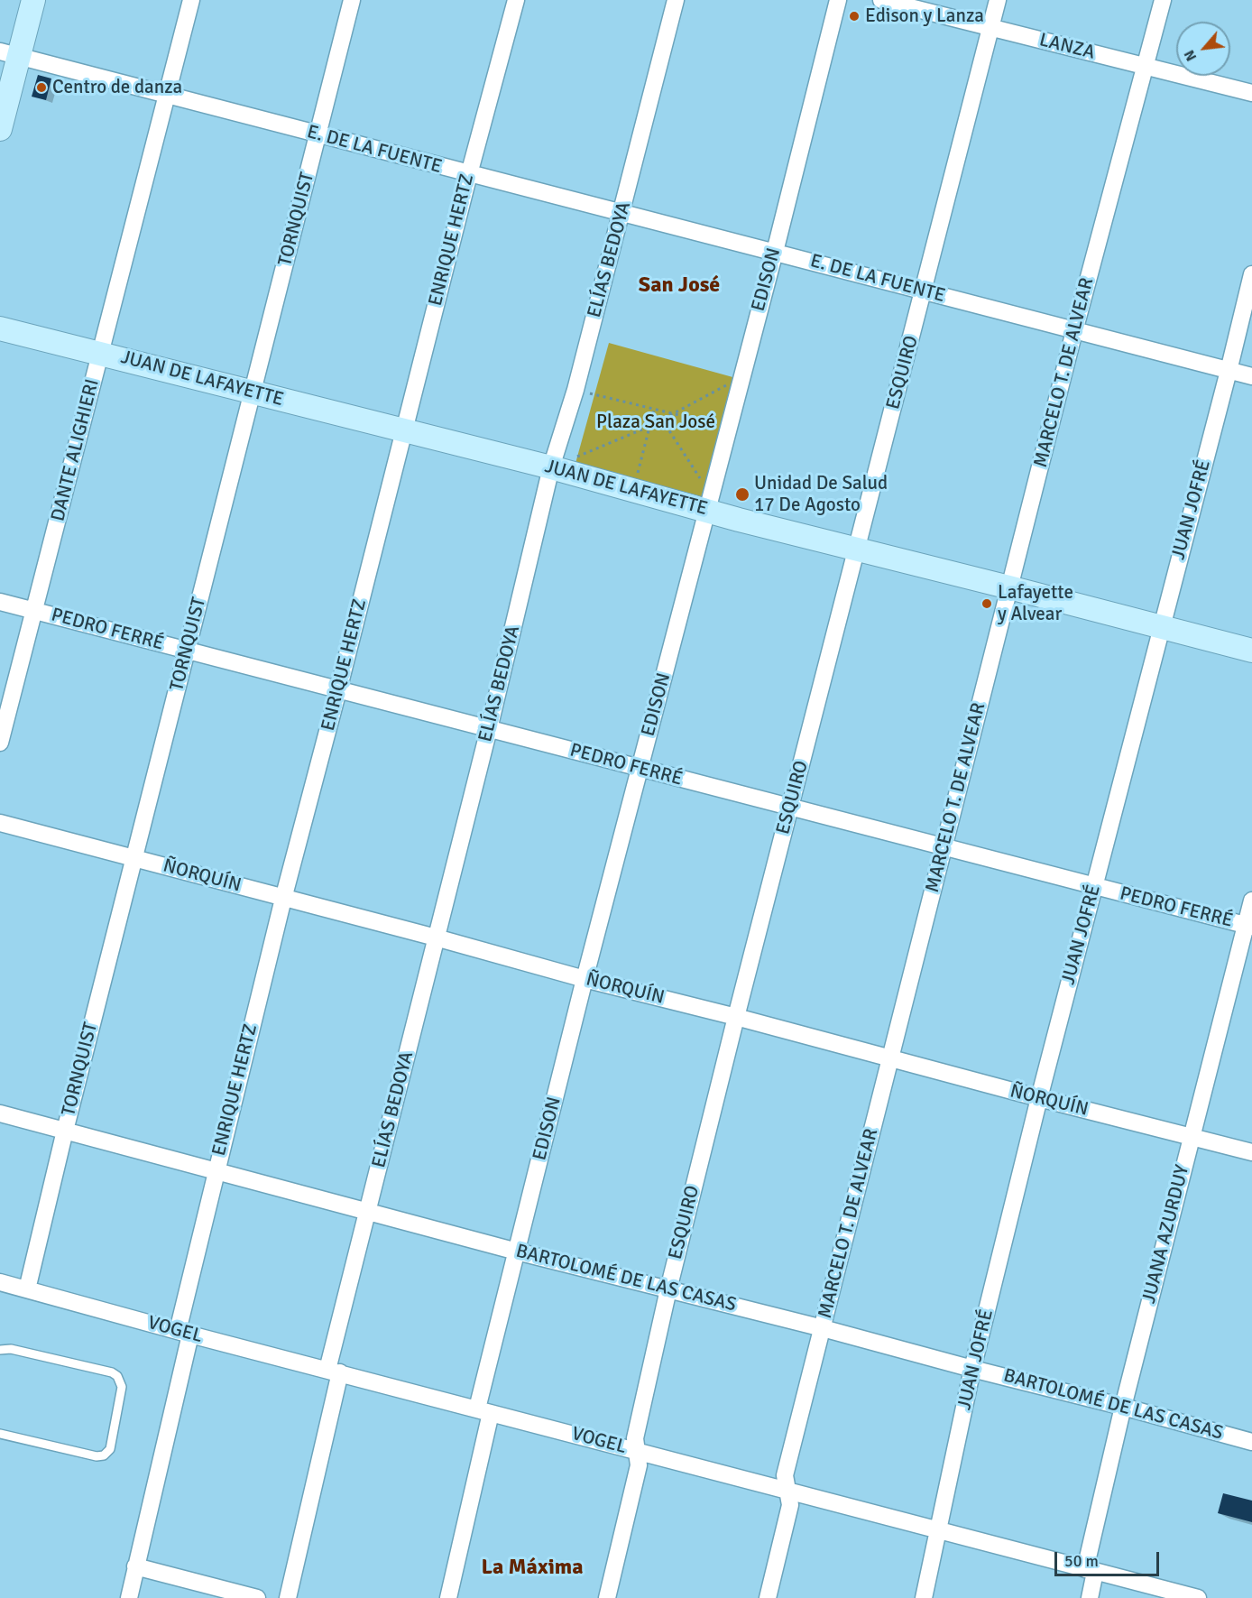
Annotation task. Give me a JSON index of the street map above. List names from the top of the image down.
{
  "streets": {
    "street": [
      "LANZA",
      "E. DE LA FUENTE",
      "TORNQUIST",
      "ENRIQUE HERTZ",
      "ELÍAS BEDOYA",
      "EDISON",
      "ESQUIRO",
      "MARCELO T. DE ALVEAR",
      "JUAN DE LAFAYETTE",
      "DANTE ALIGHIERI",
      "JUAN JOFRÉ",
      "PEDRO FERRÉ",
      "ÑORQUÍN",
      "JUANA AZURDUY",
      "BARTOLOMÉ DE LAS CASAS",
      "VOGEL"
    ]
  },
  "crossings": [
    ["LANZA", "ESQUIRO"],
    ["LANZA", "MARCELO T. DE ALVEAR"],
    ["E. DE LA FUENTE", "TORNQUIST"],
    ["E. DE LA FUENTE", "ENRIQUE HERTZ"],
    ["E. DE LA FUENTE", "ELÍAS BEDOYA"],
    ["E. DE LA FUENTE", "EDISON"],
    ["E. DE LA FUENTE", "ESQUIRO"],
    ["E. DE LA FUENTE", "MARCELO T. DE ALVEAR"],
    ["E. DE LA FUENTE", "DANTE ALIGHIERI"],
    ["E. DE LA FUENTE", "JUAN JOFRÉ"],
    ["TORNQUIST", "JUAN DE LAFAYETTE"],
    ["TORNQUIST", "PEDRO FERRÉ"],
    ["TORNQUIST", "ÑORQUÍN"],
    ["TORNQUIST", "BARTOLOMÉ DE LAS CASAS"],
    ["TORNQUIST", "VOGEL"],
    ["ENRIQUE HERTZ", "JUAN DE LAFAYETTE"],
    ["ENRIQUE HERTZ", "PEDRO FERRÉ"],
    ["ENRIQUE HERTZ", "ÑORQUÍN"],
    ["ENRIQUE HERTZ", "BARTOLOMÉ DE LAS CASAS"],
    ["ENRIQUE HERTZ", "VOGEL"],
    ["ELÍAS BEDOYA", "JUAN DE LAFAYETTE"],
    ["ELÍAS BEDOYA", "PEDRO FERRÉ"],
    ["ELÍAS BEDOYA", "ÑORQUÍN"],
    ["ELÍAS BEDOYA", "BARTOLOMÉ DE LAS CASAS"],
    ["ELÍAS BEDOYA", "VOGEL"],
    ["EDISON", "JUAN DE LAFAYETTE"],
    ["EDISON", "PEDRO FERRÉ"],
    ["EDISON", "ÑORQUÍN"],
    ["EDISON", "BARTOLOMÉ DE LAS CASAS"],
    ["EDISON", "VOGEL"],
    ["ESQUIRO", "JUAN DE LAFAYETTE"],
    ["ESQUIRO", "PEDRO FERRÉ"],
    ["ESQUIRO", "ÑORQUÍN"],
    ["ESQUIRO", "BARTOLOMÉ DE LAS CASAS"],
    ["ESQUIRO", "VOGEL"],
    ["MARCELO T. DE ALVEAR", "JUAN DE LAFAYETTE"],
    ["MARCELO T. DE ALVEAR", "PEDRO FERRÉ"],
    ["MARCELO T. DE ALVEAR", "ÑORQUÍN"],
    ["MARCELO T. DE ALVEAR", "BARTOLOMÉ DE LAS CASAS"],
    ["MARCELO T. DE ALVEAR", "VOGEL"],
    ["JUAN DE LAFAYETTE", "DANTE ALIGHIERI"],
    ["JUAN DE LAFAYETTE", "JUAN JOFRÉ"],
    ["DANTE ALIGHIERI", "PEDRO FERRÉ"],
    ["JUAN JOFRÉ", "PEDRO FERRÉ"],
    ["JUAN JOFRÉ", "ÑORQUÍN"],
    ["JUAN JOFRÉ", "BARTOLOMÉ DE LAS CASAS"],
    ["JUAN JOFRÉ", "VOGEL"],
    ["PEDRO FERRÉ", "JUANA AZURDUY"],
    ["ÑORQUÍN", "JUANA AZURDUY"],
    ["JUANA AZURDUY", "BARTOLOMÉ DE LAS CASAS"],
    ["JUANA AZURDUY", "VOGEL"]
  ],
  "districts": ["San José", "La Máxima"],
  "parks": ["Plaza San José"],
  "places": [
    "Edison y Lanza",
    "Centro de danza",
    "Unidad De Salud 17 De Agosto",
    "Lafayette y Alvear"
  ],
  "scale_bar": "50 m",
  "north": "bottom left"
}
